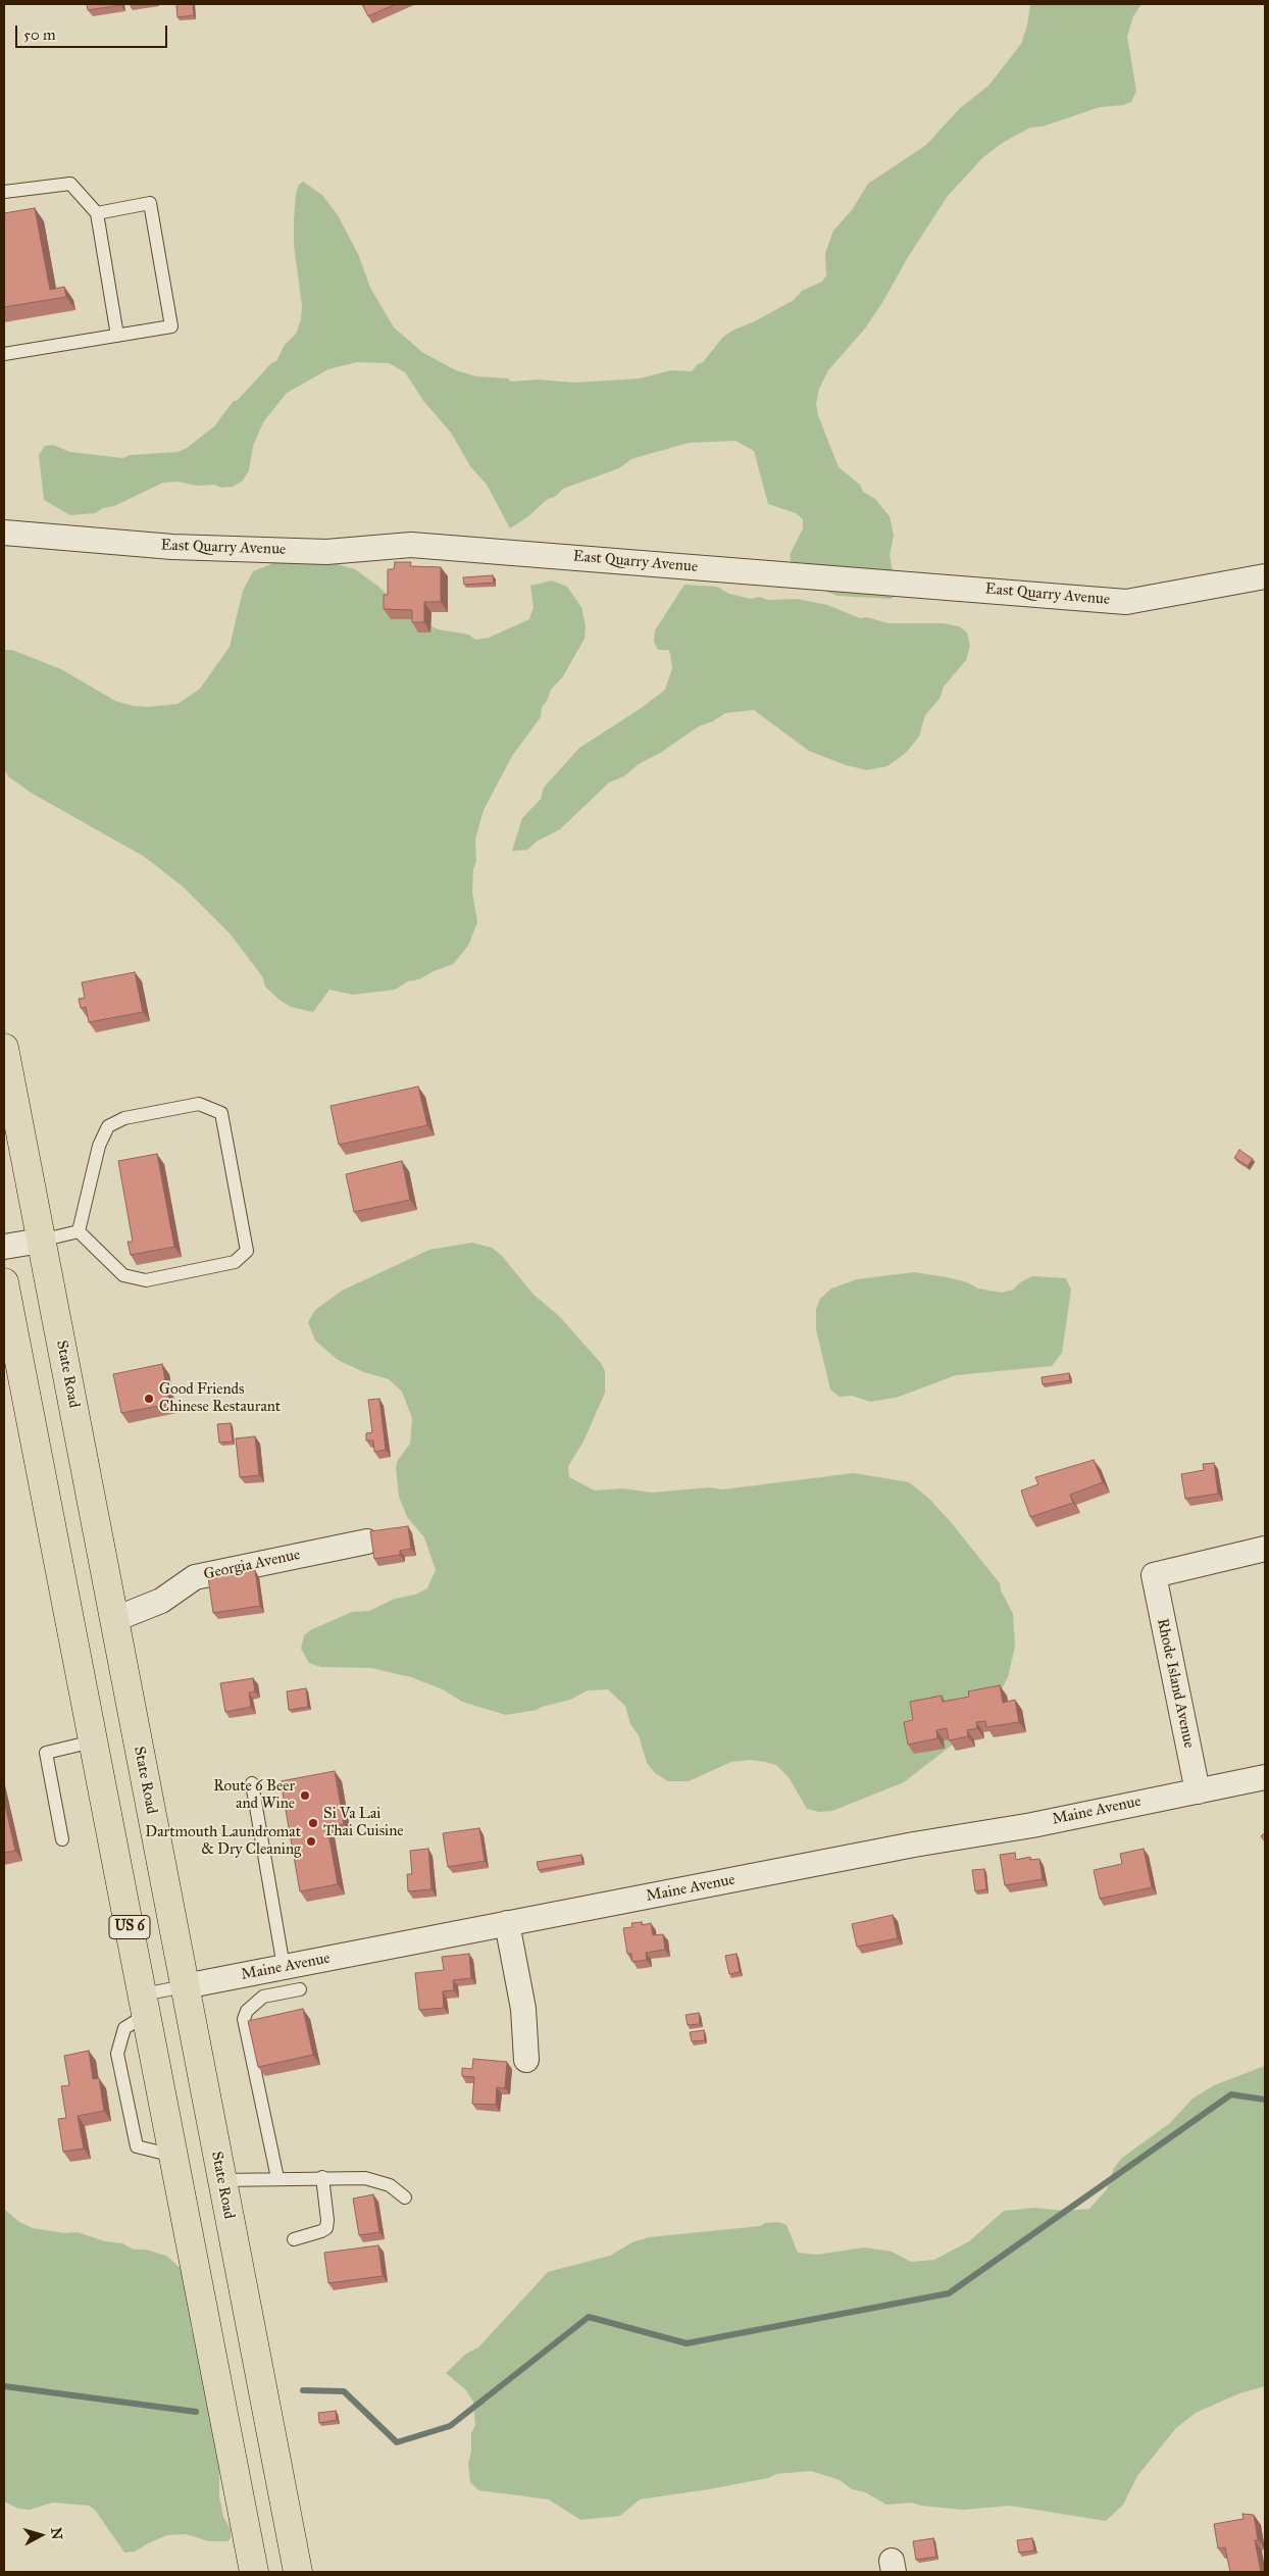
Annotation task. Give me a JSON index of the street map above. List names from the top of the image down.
{
  "streets": {
    "main road": ["State Road", "US 6"],
    "street": [
      "East Quarry Avenue",
      "Georgia Avenue",
      "Rhode Island Avenue",
      "Maine Avenue"
    ]
  },
  "crossings": [
    ["State Road", "Georgia Avenue"],
    ["State Road", "Maine Avenue"],
    ["Rhode Island Avenue", "Maine Avenue"]
  ],
  "places": [
    "Good Friends Chinese Restaurant",
    "Route 6 Beer and Wine",
    "Si Va Lai Thai Cuisine",
    "Dartmouth Laundromat & Dry Cleaning"
  ],
  "scale_bar": "50 m",
  "north": "right"
}
